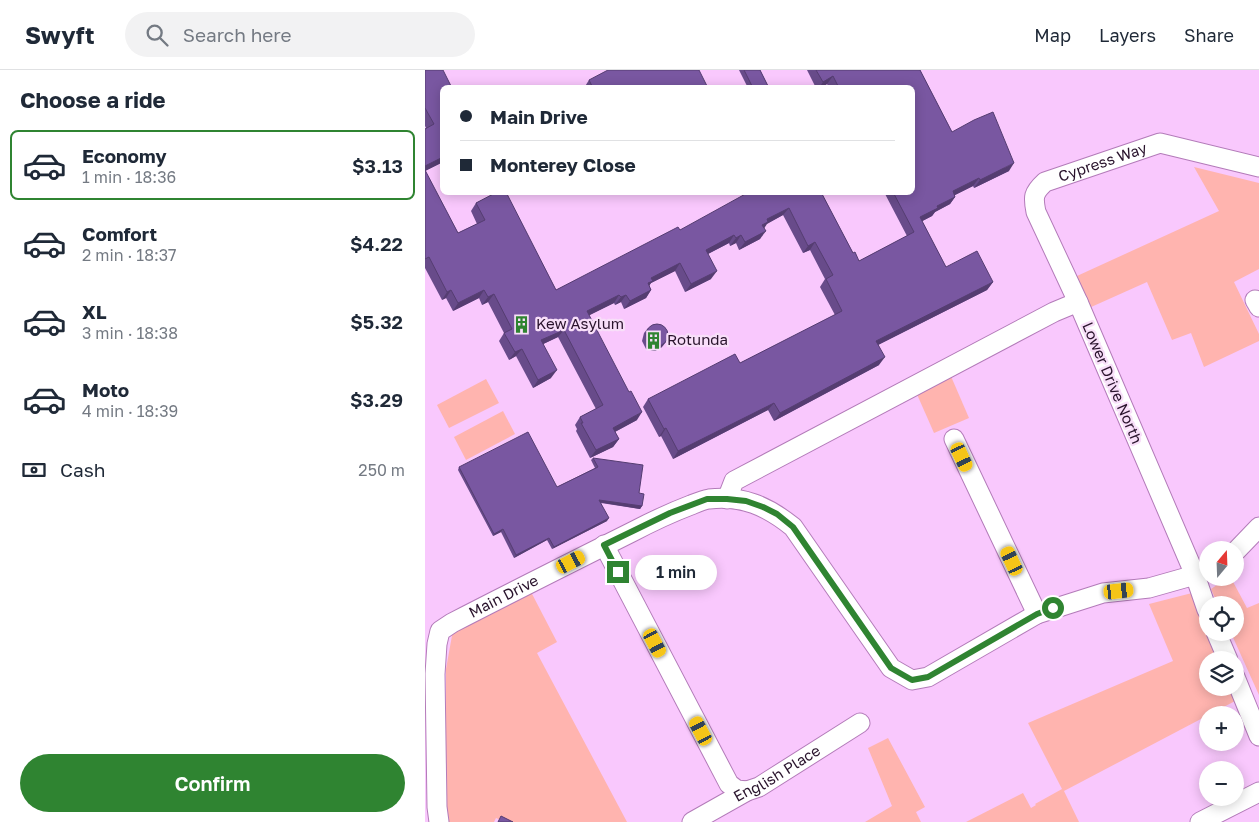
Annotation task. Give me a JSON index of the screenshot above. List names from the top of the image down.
{
  "streets": {
    "street": [
      "Cypress Way",
      "Lower Drive North",
      "Main Drive",
      "English Place"
    ]
  },
  "crossings": [
    ["Cypress Way", "Lower Drive North"]
  ],
  "places": {
    "building": ["Kew Asylum", "Rotunda"]
  },
  "north": "top",
  "page": {
    "header": "Swyft",
    "search": "Search here",
    "nav": ["Map", "Layers", "Share"],
    "heading": "Choose a ride",
    "banner": ["Main Drive", "Monterey Close"],
    "list": [
      {
        "name": "Economy",
        "note": "1 min · 18:36",
        "value": "$3.13"
      },
      {
        "name": "Comfort",
        "note": "2 min · 18:37",
        "value": "$4.22"
      },
      {
        "name": "XL",
        "note": "3 min · 18:38",
        "value": "$5.32"
      },
      {
        "name": "Moto",
        "note": "4 min · 18:39",
        "value": "$3.29"
      }
    ],
    "pay": ["Cash", "250 m"],
    "map_buttons": ["+", "−"],
    "bubble": "1 min",
    "buttons": "Confirm"
  }
}
